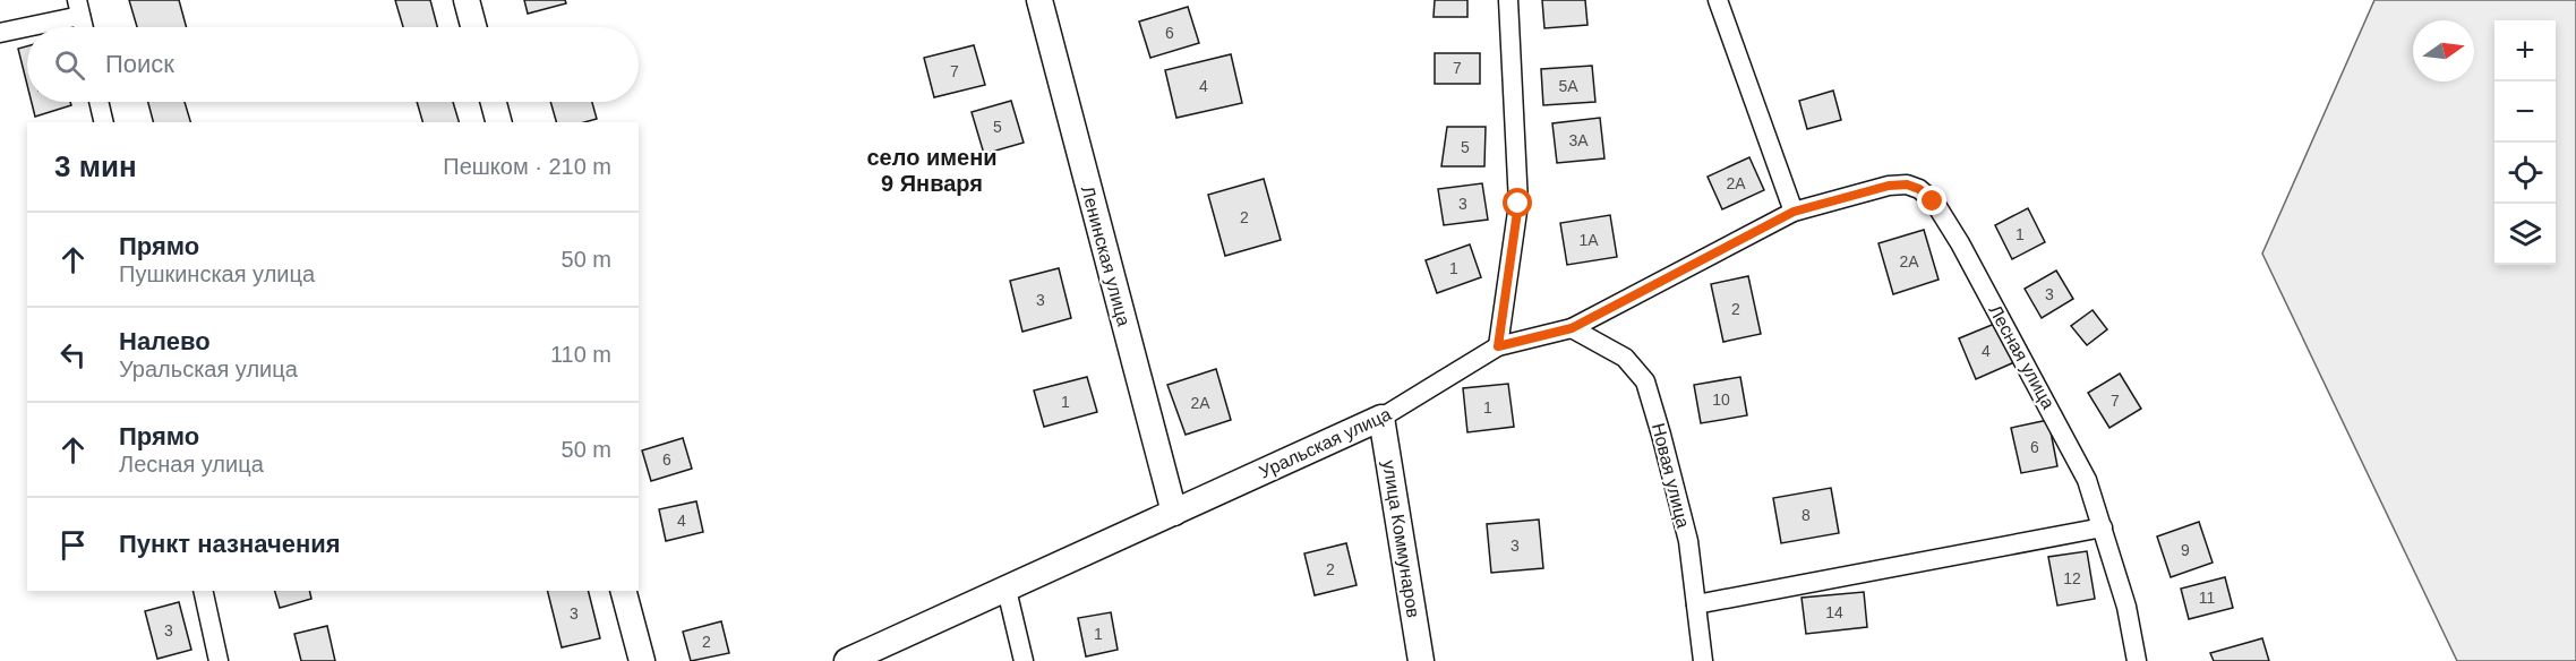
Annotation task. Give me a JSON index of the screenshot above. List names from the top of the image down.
{
  "streets": {
    "street": [
      "Ленинская улица",
      "Лесная улица",
      "Уральская улица",
      "Новая улица",
      "улица Коммунаров"
    ]
  },
  "crossings": [
    ["Ленинская улица", "Уральская улица"],
    ["Лесная улица", "Уральская улица"],
    ["Уральская улица", "Новая улица"],
    ["Уральская улица", "улица Коммунаров"]
  ],
  "districts": ["село имени 9 Января"],
  "house_numbers": [
    "6",
    "7",
    "7",
    "4",
    "5А",
    "5",
    "3А",
    "5",
    "2А",
    "3",
    "2",
    "1",
    "1А",
    "2А",
    "1",
    "3",
    "3",
    "2",
    "4",
    "10",
    "7",
    "1",
    "2А",
    "1",
    "6",
    "6",
    "8",
    "4",
    "3",
    "9",
    "2",
    "12",
    "11",
    "14",
    "3",
    "3",
    "1",
    "2"
  ],
  "north": "right",
  "page": {
    "map_buttons": ["+", "−"],
    "search": "Поиск",
    "heading": ["3 мин", "Пешком · 210 m"],
    "list": [
      ["Прямо", "Пушкинская улица", "50 m"],
      ["Налево", "Уральская улица", "110 m"],
      ["Прямо", "Лесная улица", "50 m"],
      "Пункт назначения"
    ]
  }
}
